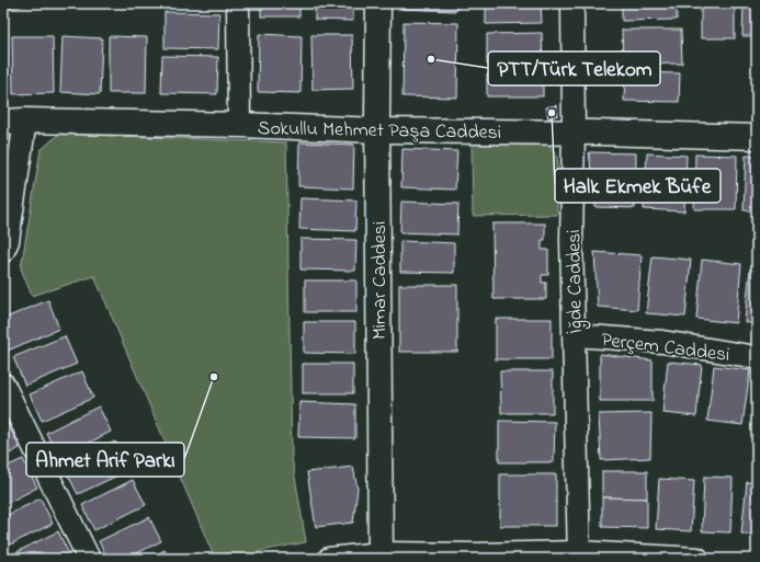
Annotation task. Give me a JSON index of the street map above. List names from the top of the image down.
{
  "streets": {
    "main road": ["Sokullu Mehmet Paşa Caddesi", "Mimar Caddesi"],
    "street": ["İğde Caddesi", "Perçem Caddesi"]
  },
  "crossings": [
    ["Sokullu Mehmet Paşa Caddesi", "Mimar Caddesi"],
    ["Sokullu Mehmet Paşa Caddesi", "İğde Caddesi"],
    ["İğde Caddesi", "Perçem Caddesi"]
  ],
  "places": ["PTT/Türk Telekom", "Halk Ekmek Büfe", "Ahmet Arif Parkı"]
}
